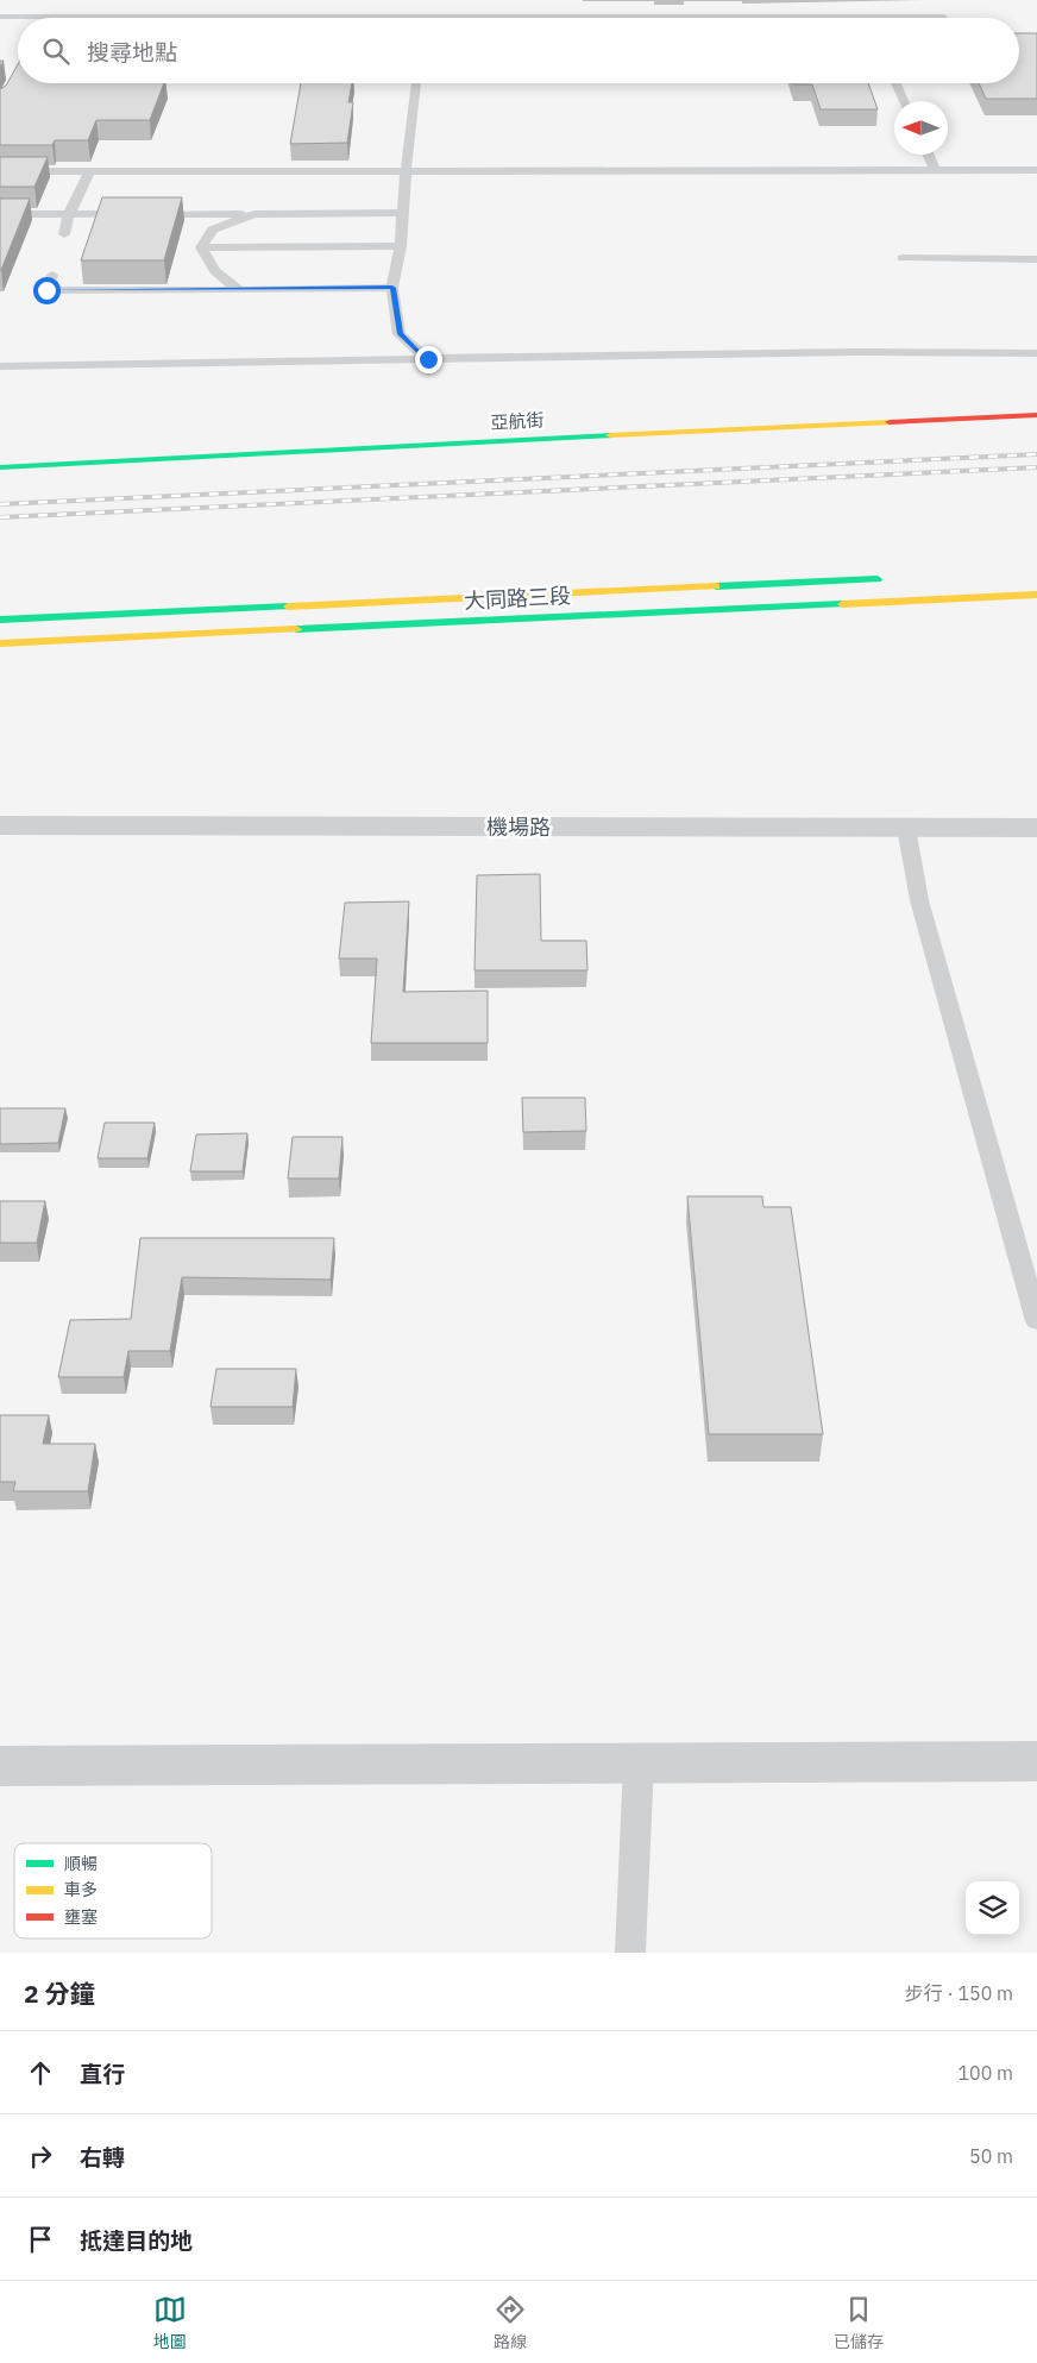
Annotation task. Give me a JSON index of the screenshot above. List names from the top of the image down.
{
  "streets": {
    "main road": ["亞航街", "大同路三段"],
    "street": ["機場路"]
  },
  "legend": ["順暢", "車多", "壅塞"],
  "north": "left",
  "page": {
    "search": "搜尋地點",
    "heading": ["2 分鐘", "步行 · 150 m"],
    "list": [
      ["直行", "100 m"],
      ["右轉", "50 m"],
      "抵達目的地"
    ],
    "nav": ["地圖", "路線", "已儲存"]
  }
}
